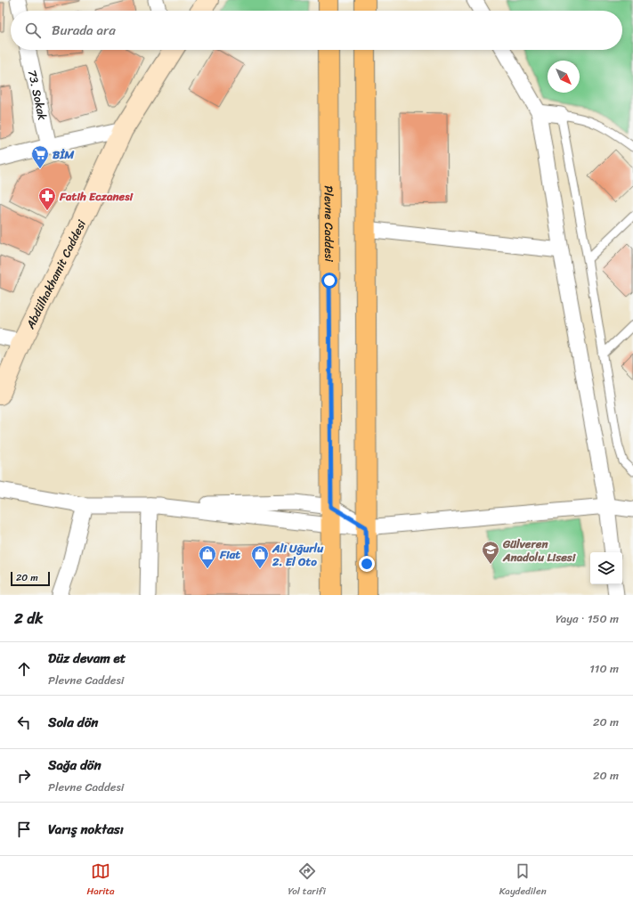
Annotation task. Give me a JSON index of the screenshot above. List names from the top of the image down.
{
  "streets": {
    "main road": ["Plevne Caddesi", "Abdülhakhamit Caddesi"],
    "street": ["73. Sokak"]
  },
  "places": {
    "supermarket": ["BİM"],
    "pharmacy": ["Fatih Eczanesi"],
    "school or university": ["Gülveren Anadolu Lisesi"],
    "shop": ["Fiat", "Ali Uğurlu 2. El Oto"]
  },
  "scale_bar": "20 m",
  "north": "bottom right",
  "page": {
    "search": "Burada ara",
    "scale": "20 m",
    "heading": ["2 dk", "Yaya · 150 m"],
    "list": [
      ["Düz devam et", "Plevne Caddesi", "110 m"],
      ["Sola dön", "20 m"],
      ["Sağa dön", "Plevne Caddesi", "20 m"],
      "Varış noktası"
    ],
    "nav": ["Harita", "Yol tarifi", "Kaydedilen"]
  }
}
